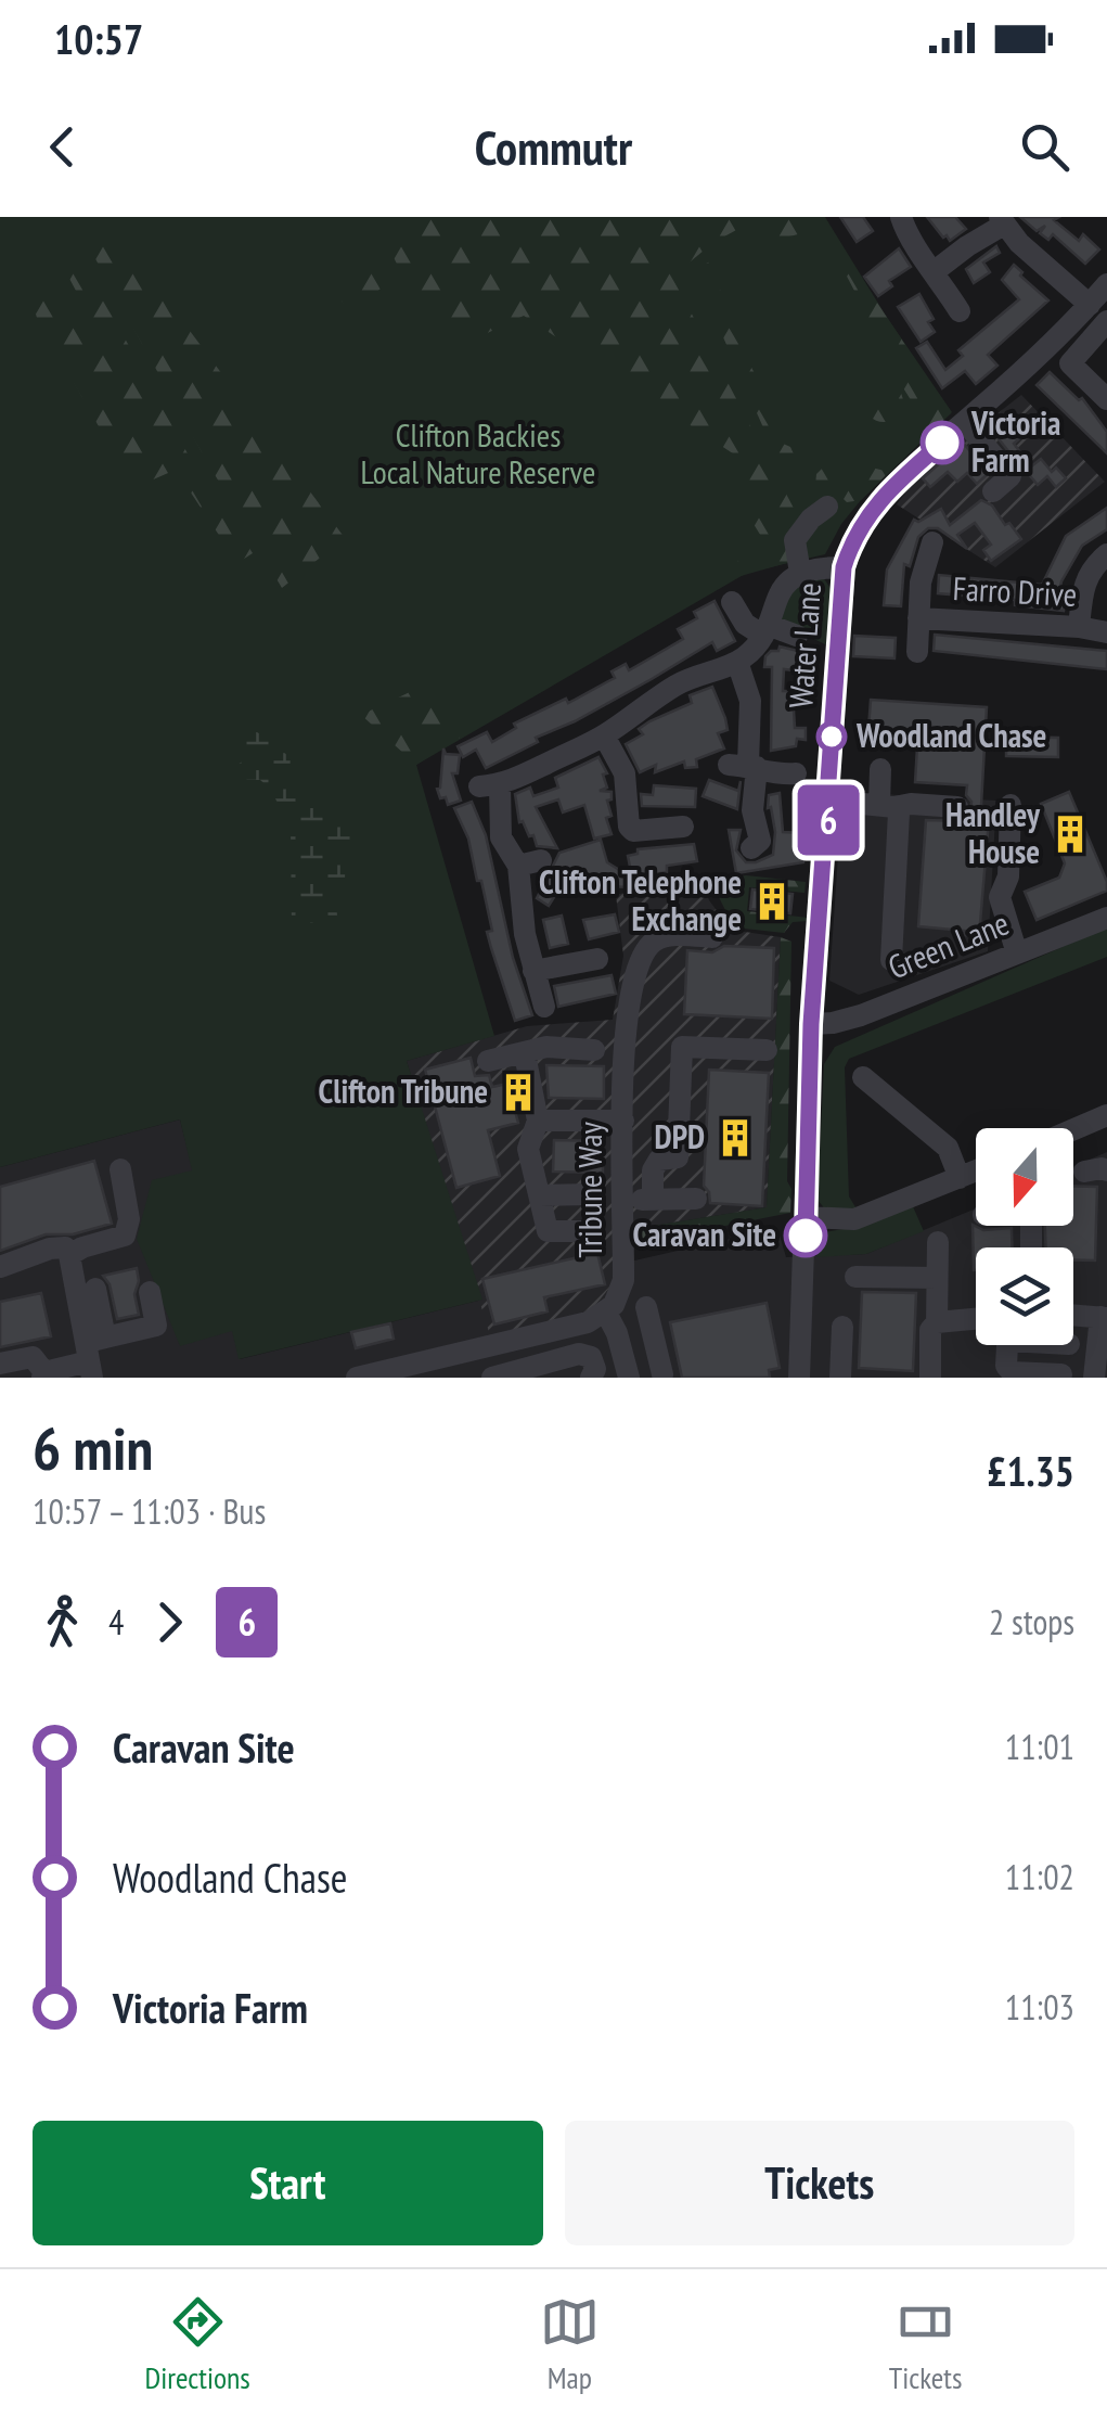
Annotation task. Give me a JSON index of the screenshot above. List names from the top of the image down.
{
  "streets": {
    "street": [
      "Farro Drive",
      "Water Lane",
      "Green Lane",
      "Tribune Way"
    ]
  },
  "crossings": [
    ["Water Lane", "Green Lane"]
  ],
  "parks": ["Clifton Backies Local Nature Reserve"],
  "places": {
    "other": ["Victoria Farm", "Woodland Chase", "Caravan Site"],
    "building": [
      "Handley House",
      "Clifton Telephone Exchange",
      "Clifton Tribune",
      "DPD"
    ]
  },
  "lines": ["bus line 6"],
  "north": "bottom",
  "page": {
    "status": "10:57",
    "header": "Commutr",
    "on_map": "6",
    "heading": ["6 min", "10:57 – 11:03 · Bus", "£1.35"],
    "legs": ["4", "6", "2 stops"],
    "list": [
      {
        "name": "Caravan Site",
        "value": "11:01"
      },
      {
        "name": "Woodland Chase",
        "value": "11:02"
      },
      {
        "name": "Victoria Farm",
        "value": "11:03"
      }
    ],
    "buttons": ["Start", "Tickets"],
    "tabs": ["Directions", "Map", "Tickets"]
  }
}
